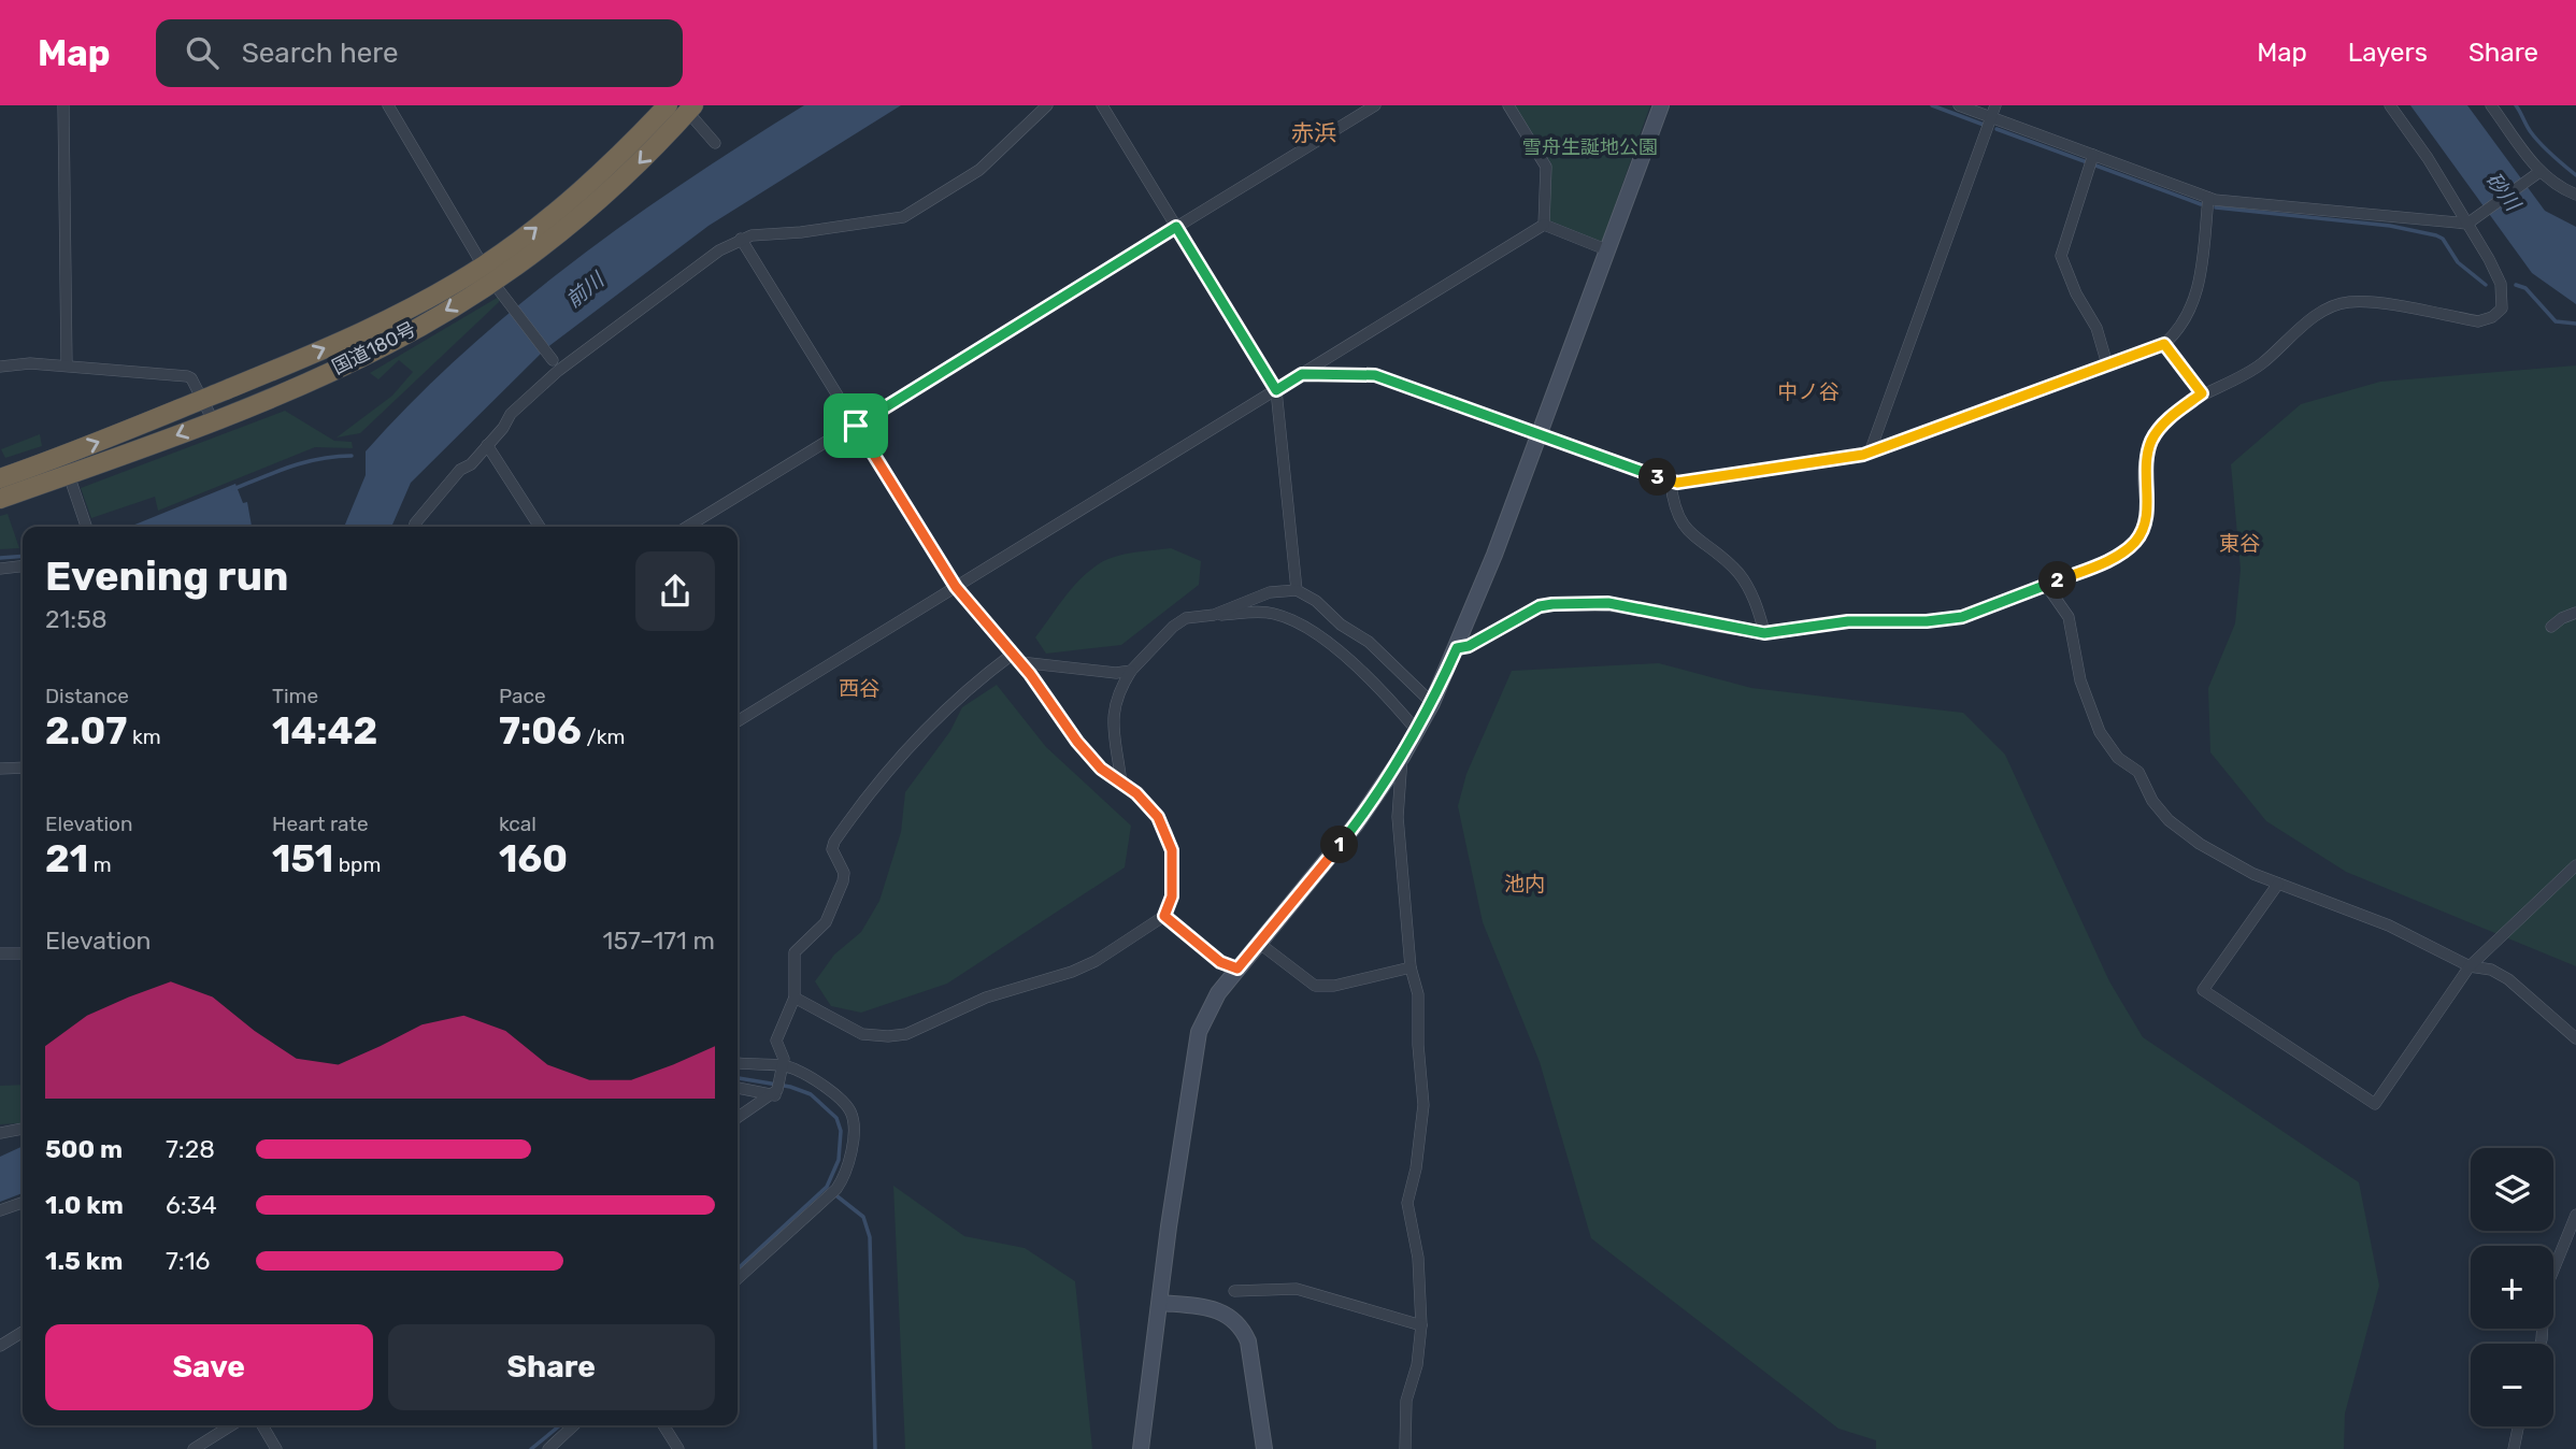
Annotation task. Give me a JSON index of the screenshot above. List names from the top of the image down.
{
  "streets": {
    "highway": ["国道180号"]
  },
  "districts": [
    "赤浜",
    "中ノ谷",
    "東谷",
    "西谷",
    "池内"
  ],
  "water": ["砂川", "前川"],
  "parks": ["雪舟生誕地公園"],
  "page": {
    "header": "Map",
    "search": "Search here",
    "nav": ["Map", "Layers", "Share"],
    "pins": ["3", "2", "1"],
    "heading": ["Evening run", "21:58"],
    "stats": [
      ["Distance", "2.07 km"],
      ["Time", "14:42"],
      ["Pace", "7:06 /km"],
      ["Elevation", "21 m"],
      ["Heart rate", "151 bpm"],
      ["kcal", "160"]
    ],
    "chart": ["Elevation", "157–171 m"],
    "list": [
      {
        "name": "500 m",
        "note": "7:28"
      },
      {
        "name": "1.0 km",
        "note": "6:34"
      },
      {
        "name": "1.5 km",
        "note": "7:16"
      }
    ],
    "map_buttons": ["+", "−"],
    "buttons": ["Save", "Share"]
  }
}
